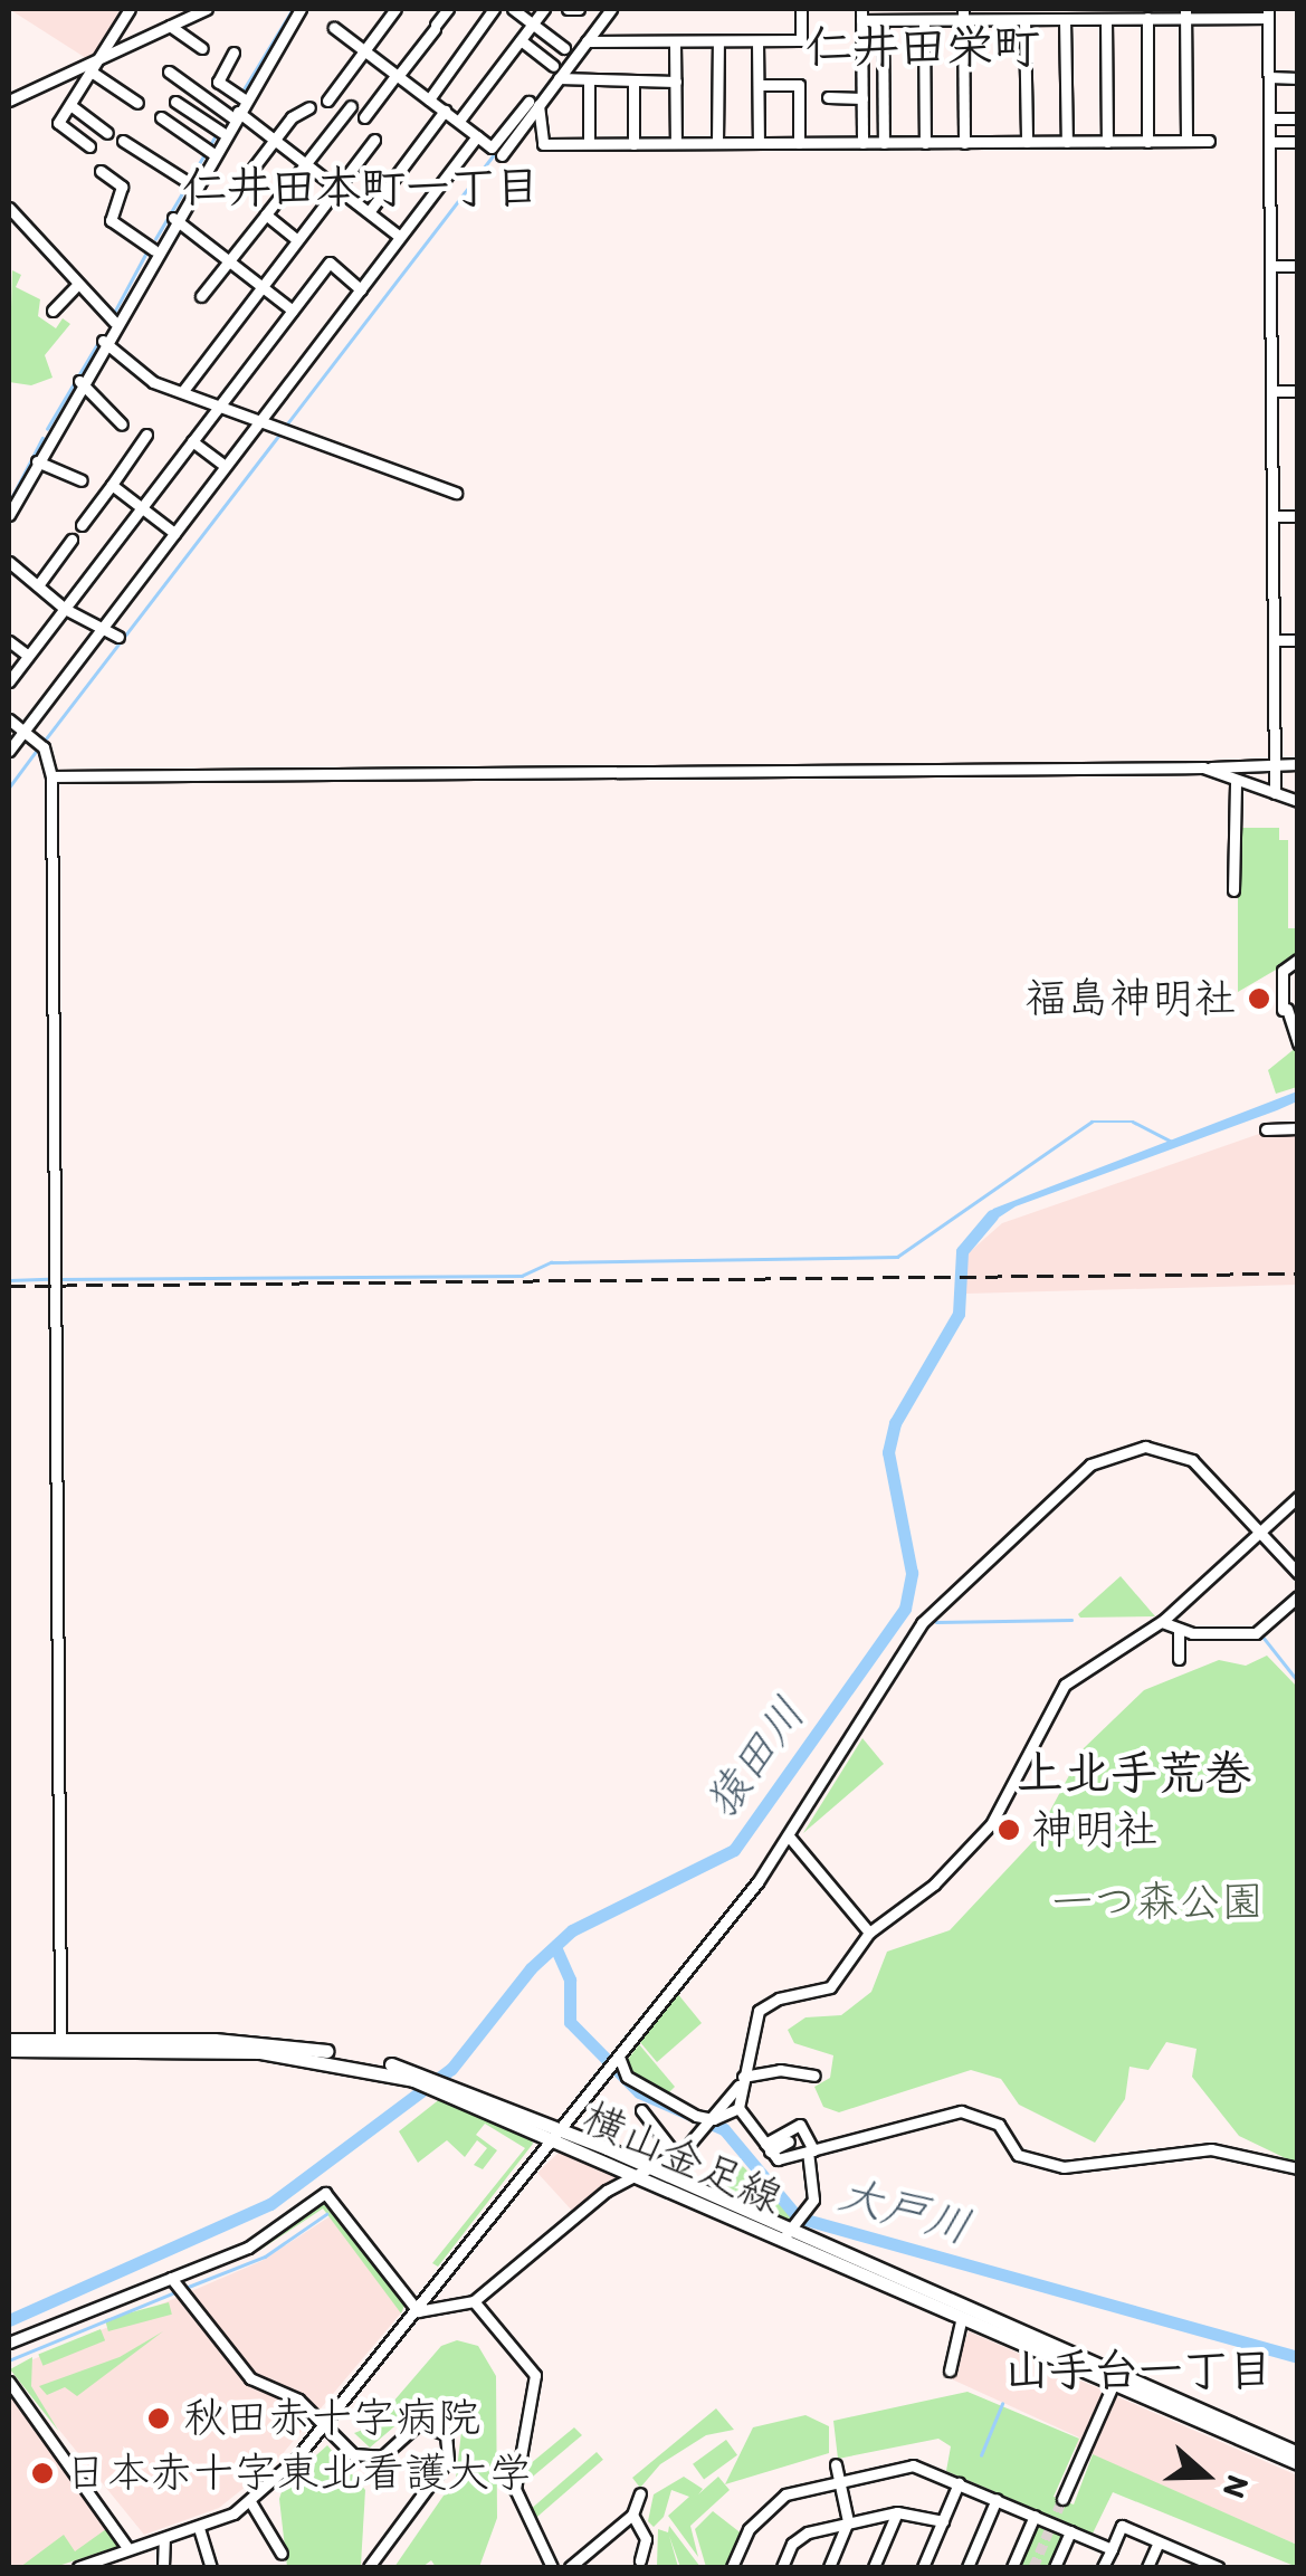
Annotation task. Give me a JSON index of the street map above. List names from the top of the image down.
{
  "streets": {
    "main road": ["横山金足線"]
  },
  "districts": [
    "仁井田栄町",
    "仁井田本町一丁目",
    "上北手荒巻",
    "山手台一丁目"
  ],
  "water": ["猿田川", "大戸川"],
  "parks": ["一つ森公園"],
  "places": [
    "福島神明社",
    "神明社",
    "秋田赤十字病院",
    "日本赤十字東北看護大学"
  ],
  "north": "right"
}
